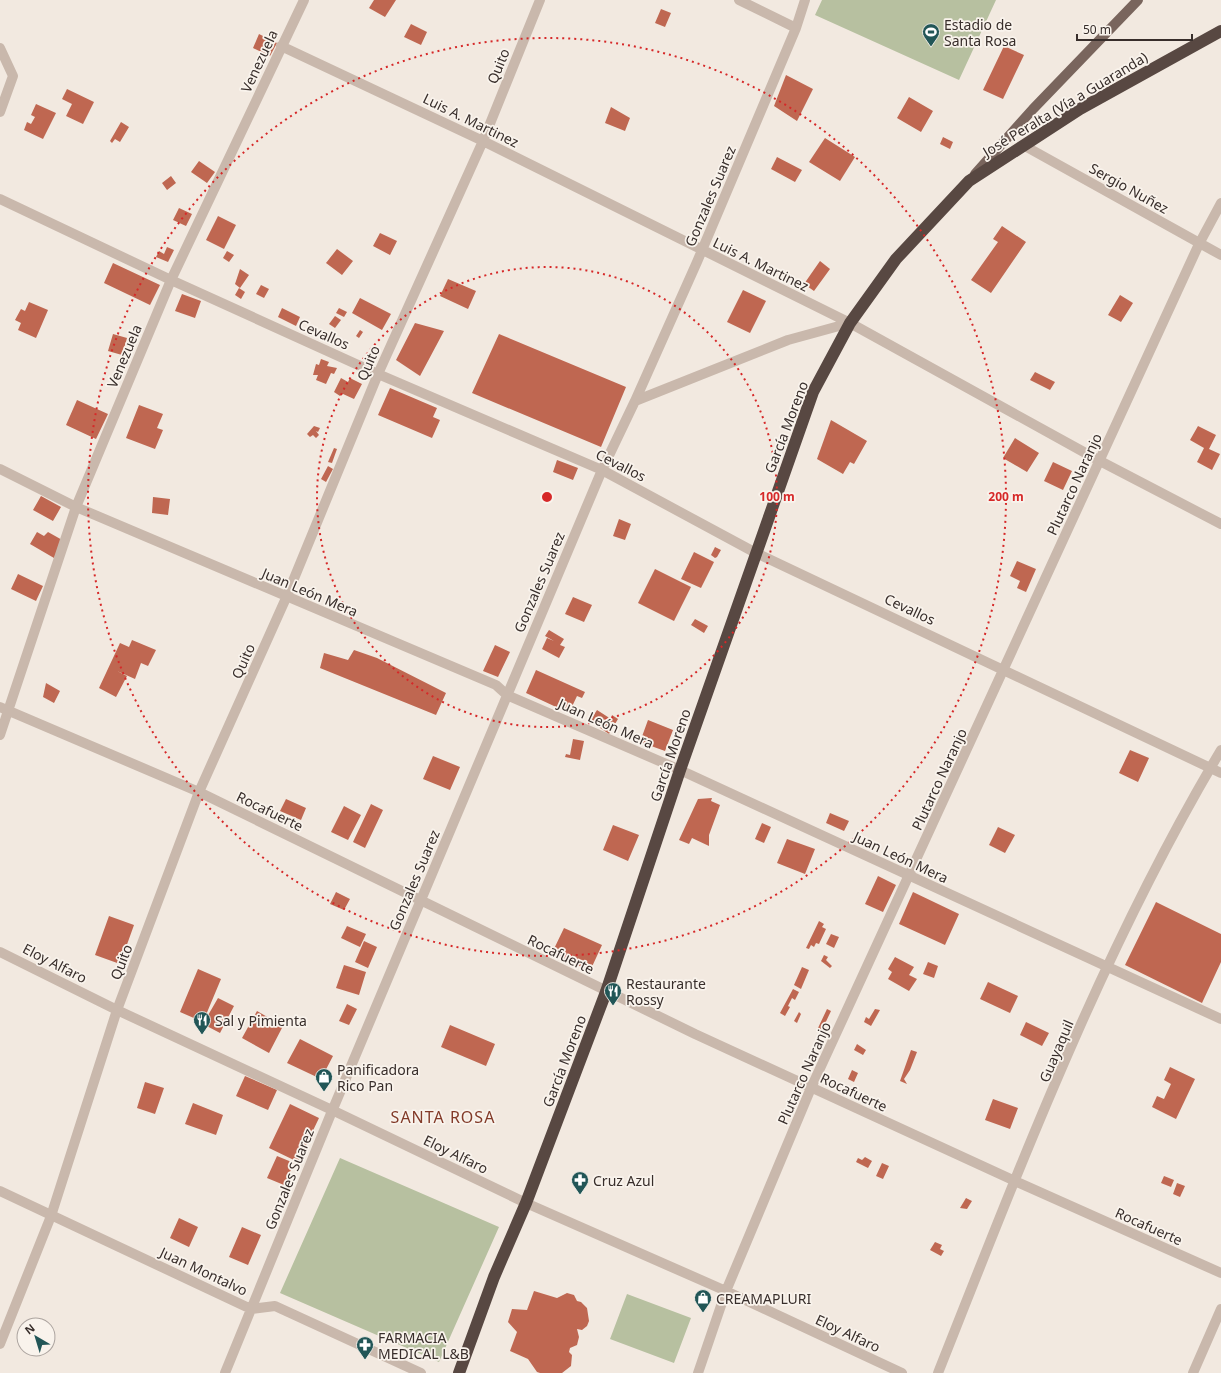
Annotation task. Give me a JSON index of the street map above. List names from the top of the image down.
{
  "streets": {
    "highway": ["José Peralta (Vía a Guaranda)", "García Moreno"],
    "street": [
      "Venezuela",
      "Quito",
      "Luis A. Martinez",
      "Sergio Nuñez",
      "Gonzales Suarez",
      "Cevallos",
      "Plutarco Naranjo",
      "Juan León Mera",
      "Rocafuerte",
      "Eloy Alfaro",
      "Guayaquil",
      "Juan Montalvo"
    ]
  },
  "crossings": [
    ["Venezuela", "Luis A. Martinez"],
    ["Venezuela", "Cevallos"],
    ["Venezuela", "Juan León Mera"],
    ["Venezuela", "Rocafuerte"],
    ["Quito", "Luis A. Martinez"],
    ["Quito", "Cevallos"],
    ["Quito", "Juan León Mera"],
    ["Quito", "Rocafuerte"],
    ["Quito", "Eloy Alfaro"],
    ["Quito", "Juan Montalvo"],
    ["José Peralta (Vía a Guaranda)", "Sergio Nuñez"],
    ["José Peralta (Vía a Guaranda)", "García Moreno"],
    ["Luis A. Martinez", "Gonzales Suarez"],
    ["Luis A. Martinez", "García Moreno"],
    ["Luis A. Martinez", "Plutarco Naranjo"],
    ["Sergio Nuñez", "Plutarco Naranjo"],
    ["Gonzales Suarez", "Cevallos"],
    ["Gonzales Suarez", "Juan León Mera"],
    ["Gonzales Suarez", "Rocafuerte"],
    ["Gonzales Suarez", "Eloy Alfaro"],
    ["Gonzales Suarez", "Juan Montalvo"],
    ["Cevallos", "García Moreno"],
    ["Cevallos", "Plutarco Naranjo"],
    ["Cevallos", "Guayaquil"],
    ["García Moreno", "Juan León Mera"],
    ["García Moreno", "Rocafuerte"],
    ["García Moreno", "Eloy Alfaro"],
    ["Plutarco Naranjo", "Juan León Mera"],
    ["Plutarco Naranjo", "Rocafuerte"],
    ["Plutarco Naranjo", "Eloy Alfaro"],
    ["Juan León Mera", "Guayaquil"],
    ["Rocafuerte", "Guayaquil"]
  ],
  "districts": ["SANTA ROSA"],
  "places": {
    "sports": ["Estadio de Santa Rosa"],
    "restaurant": ["Restaurante Rossy", "Sal y Pimienta"],
    "shop": ["Panificadora Rico Pan", "CREAMAPLURI"],
    "pharmacy": ["Cruz Azul", "FARMACIA MEDICAL L&B"]
  },
  "scale_bar": "50 m",
  "north": "top left",
  "rings": ["100 m", "200 m"]
}
